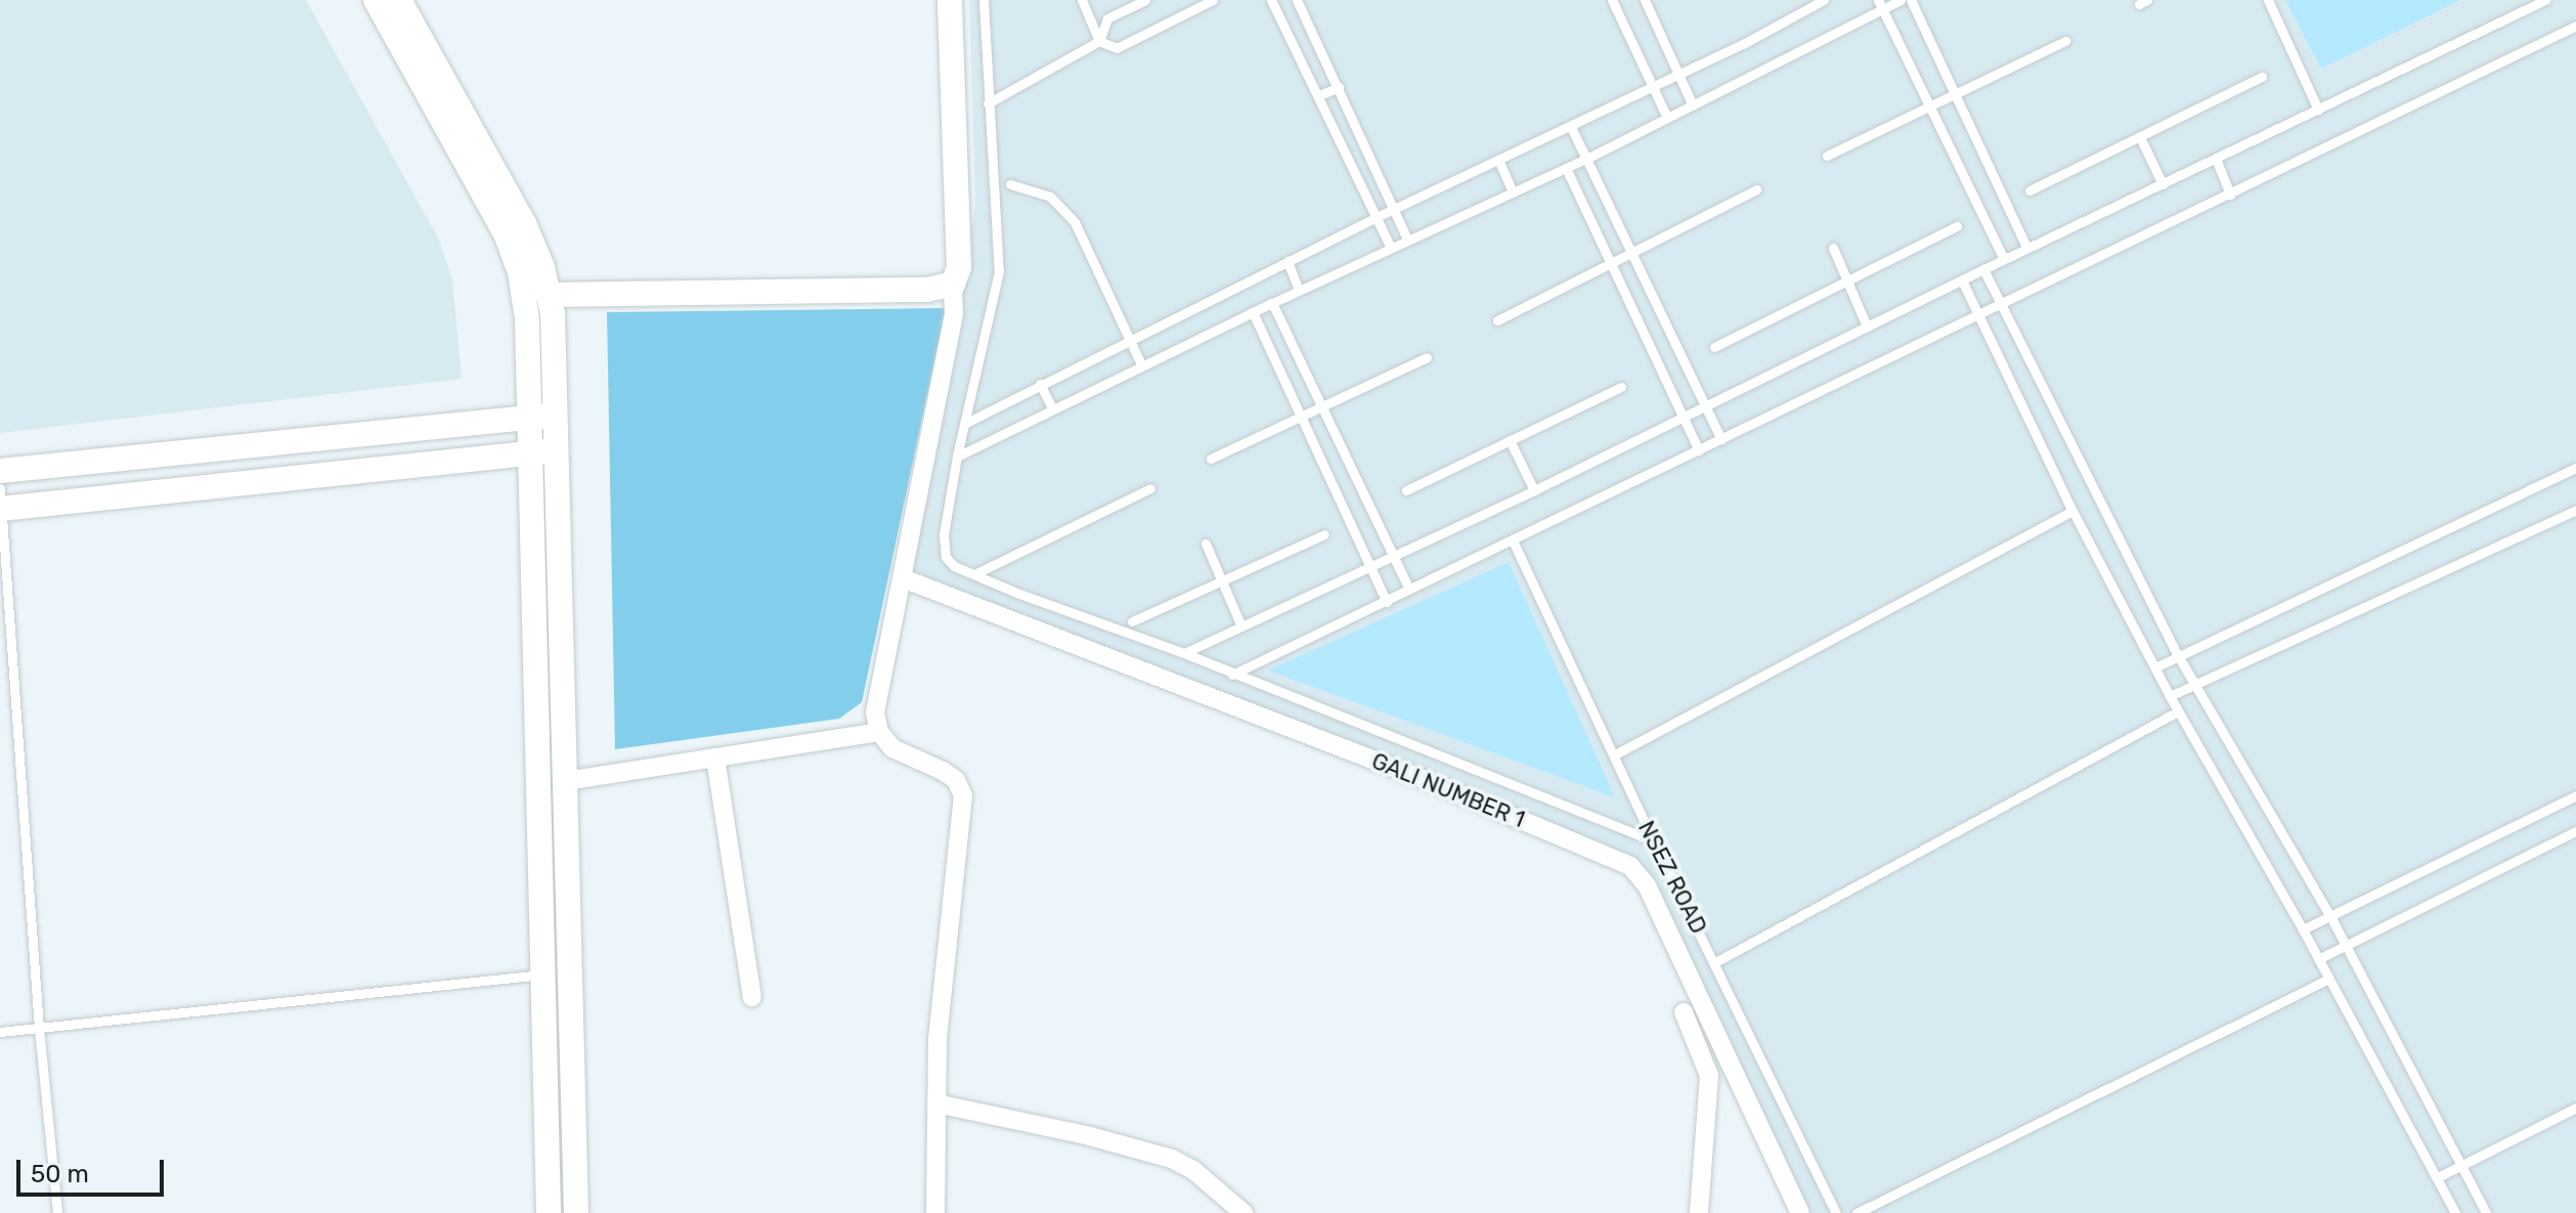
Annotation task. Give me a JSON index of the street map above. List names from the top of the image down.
{
  "streets": {
    "street": ["GALI NUMBER 1"],
    "lane": ["NSEZ ROAD"]
  },
  "scale_bar": "50 m"
}
